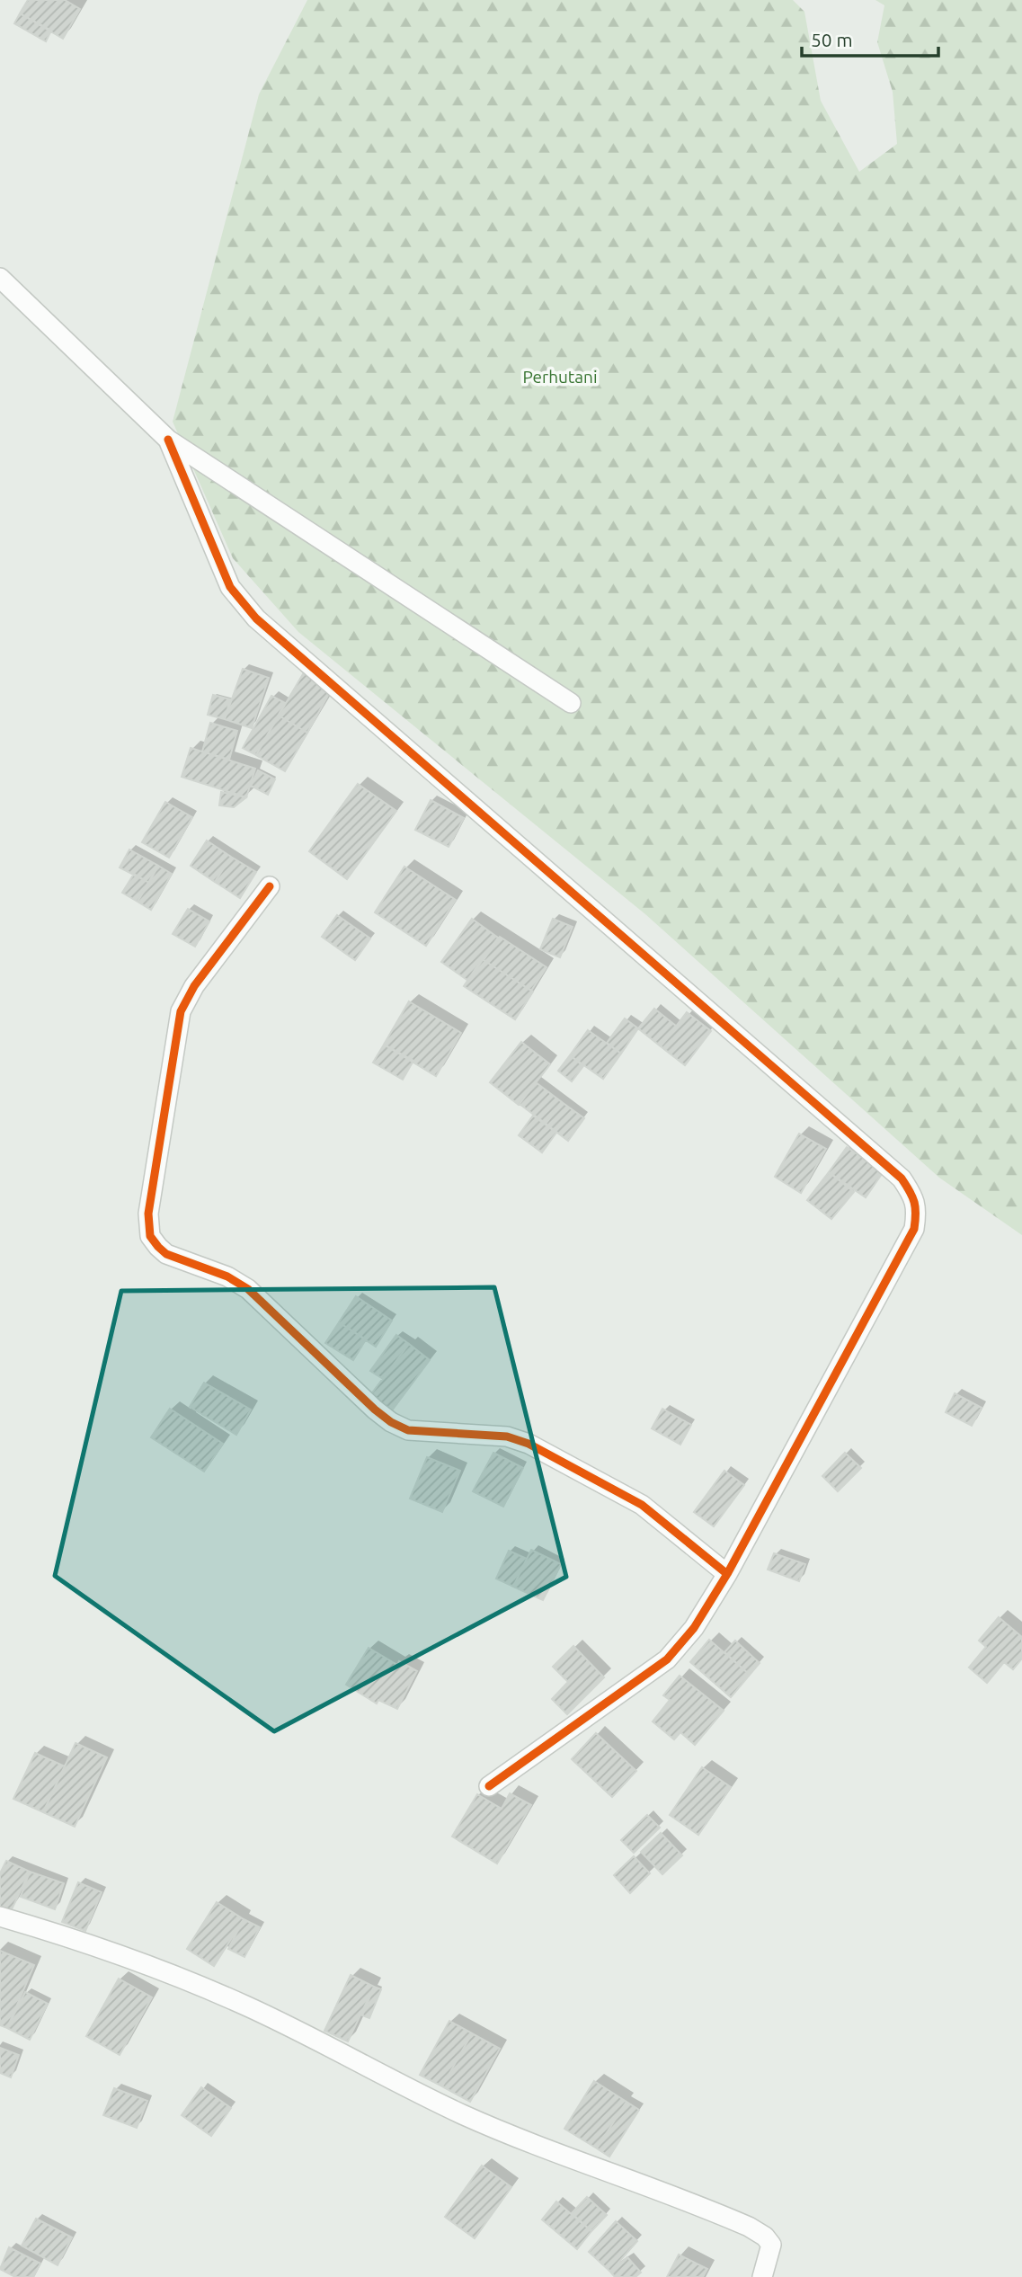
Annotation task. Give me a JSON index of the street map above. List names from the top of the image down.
{
  "parks": ["Perhutani"],
  "scale_bar": "50 m"
}
